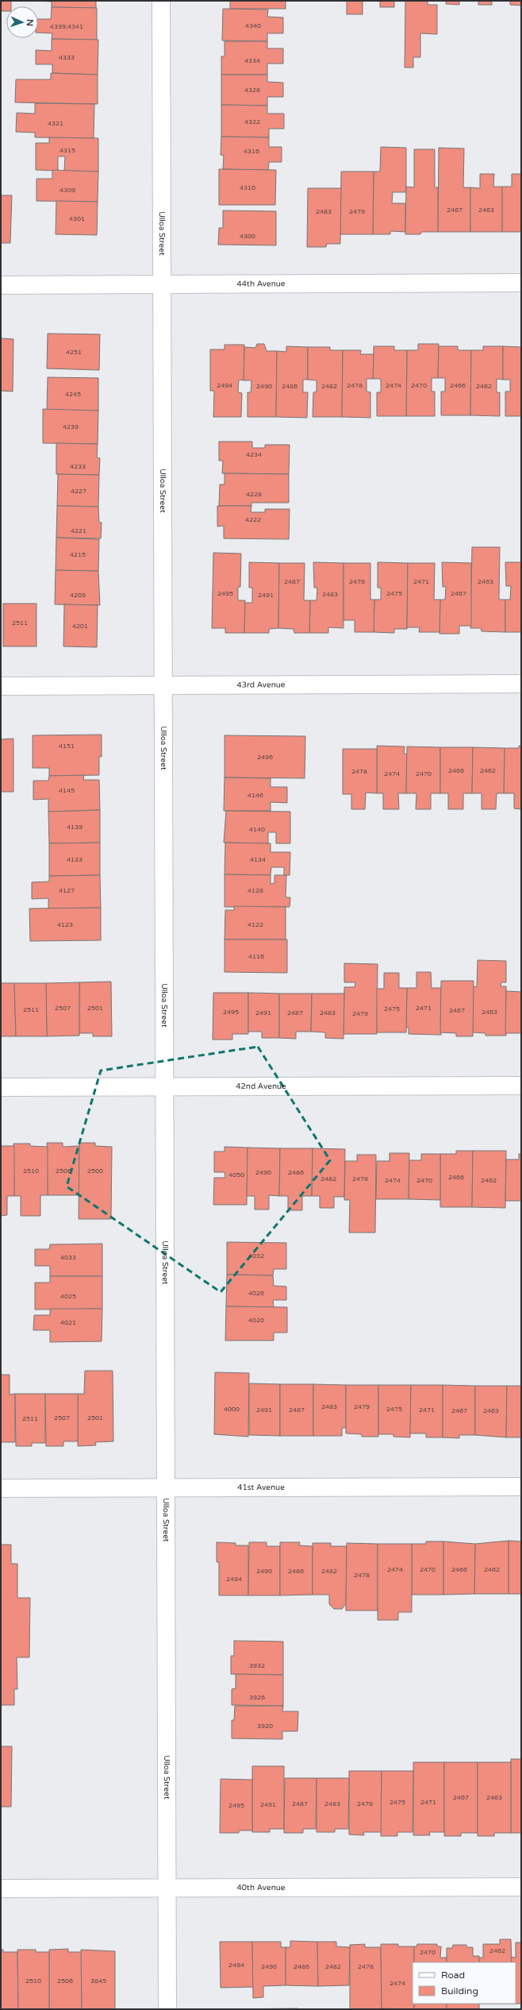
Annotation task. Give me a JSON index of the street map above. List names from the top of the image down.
{
  "streets": {
    "street": [
      "Ulloa Street",
      "44th Avenue",
      "43rd Avenue",
      "42nd Avenue",
      "41st Avenue",
      "40th Avenue"
    ]
  },
  "crossings": [
    ["Ulloa Street", "44th Avenue"],
    ["Ulloa Street", "43rd Avenue"],
    ["Ulloa Street", "42nd Avenue"],
    ["Ulloa Street", "41st Avenue"],
    ["Ulloa Street", "40th Avenue"]
  ],
  "house_numbers": [
    "4340",
    "4339;4341",
    "4333",
    "4334",
    "4328",
    "4322",
    "4321",
    "4315",
    "4316",
    "4310",
    "4309",
    "2467",
    "2463",
    "2483",
    "2479",
    "4301",
    "4300",
    "4251",
    "2494",
    "2478",
    "2474",
    "2470",
    "2466",
    "2490",
    "2486",
    "2482",
    "2462",
    "4245",
    "4239",
    "4234",
    "4233",
    "4227",
    "4228",
    "4222",
    "4221",
    "4215",
    "2487",
    "2479",
    "2471",
    "2463",
    "2495",
    "2475",
    "2467",
    "2483",
    "4209",
    "2491",
    "2511",
    "4201",
    "4151",
    "2496",
    "2466",
    "2462",
    "2478",
    "2474",
    "2470",
    "4145",
    "4146",
    "4139",
    "4140",
    "4133",
    "4134",
    "4127",
    "4128",
    "4123",
    "4122",
    "4116",
    "2507",
    "2501",
    "2471",
    "2475",
    "2511",
    "2467",
    "2495",
    "2463",
    "2491",
    "2487",
    "2483",
    "2479",
    "2510",
    "2506",
    "2500",
    "2490",
    "2486",
    "4050",
    "2466",
    "2482",
    "2478",
    "2474",
    "2470",
    "2462",
    "4032",
    "4033",
    "4026",
    "4025",
    "4020",
    "4021",
    "2483",
    "2479",
    "4000",
    "2475",
    "2491",
    "2487",
    "2471",
    "2467",
    "2463",
    "2507",
    "2501",
    "2511",
    "2474",
    "2470",
    "2466",
    "2462",
    "2490",
    "2486",
    "2482",
    "2478",
    "2494",
    "3932",
    "3926",
    "3920",
    "2467",
    "2463",
    "2475",
    "2471",
    "2487",
    "2483",
    "2479",
    "2491",
    "2495",
    "2462",
    "2470",
    "2494",
    "2490",
    "2486",
    "2482",
    "2478",
    "2510",
    "2506",
    "3845",
    "2474"
  ],
  "legend": ["Road", "Building"],
  "north": "right"
}
